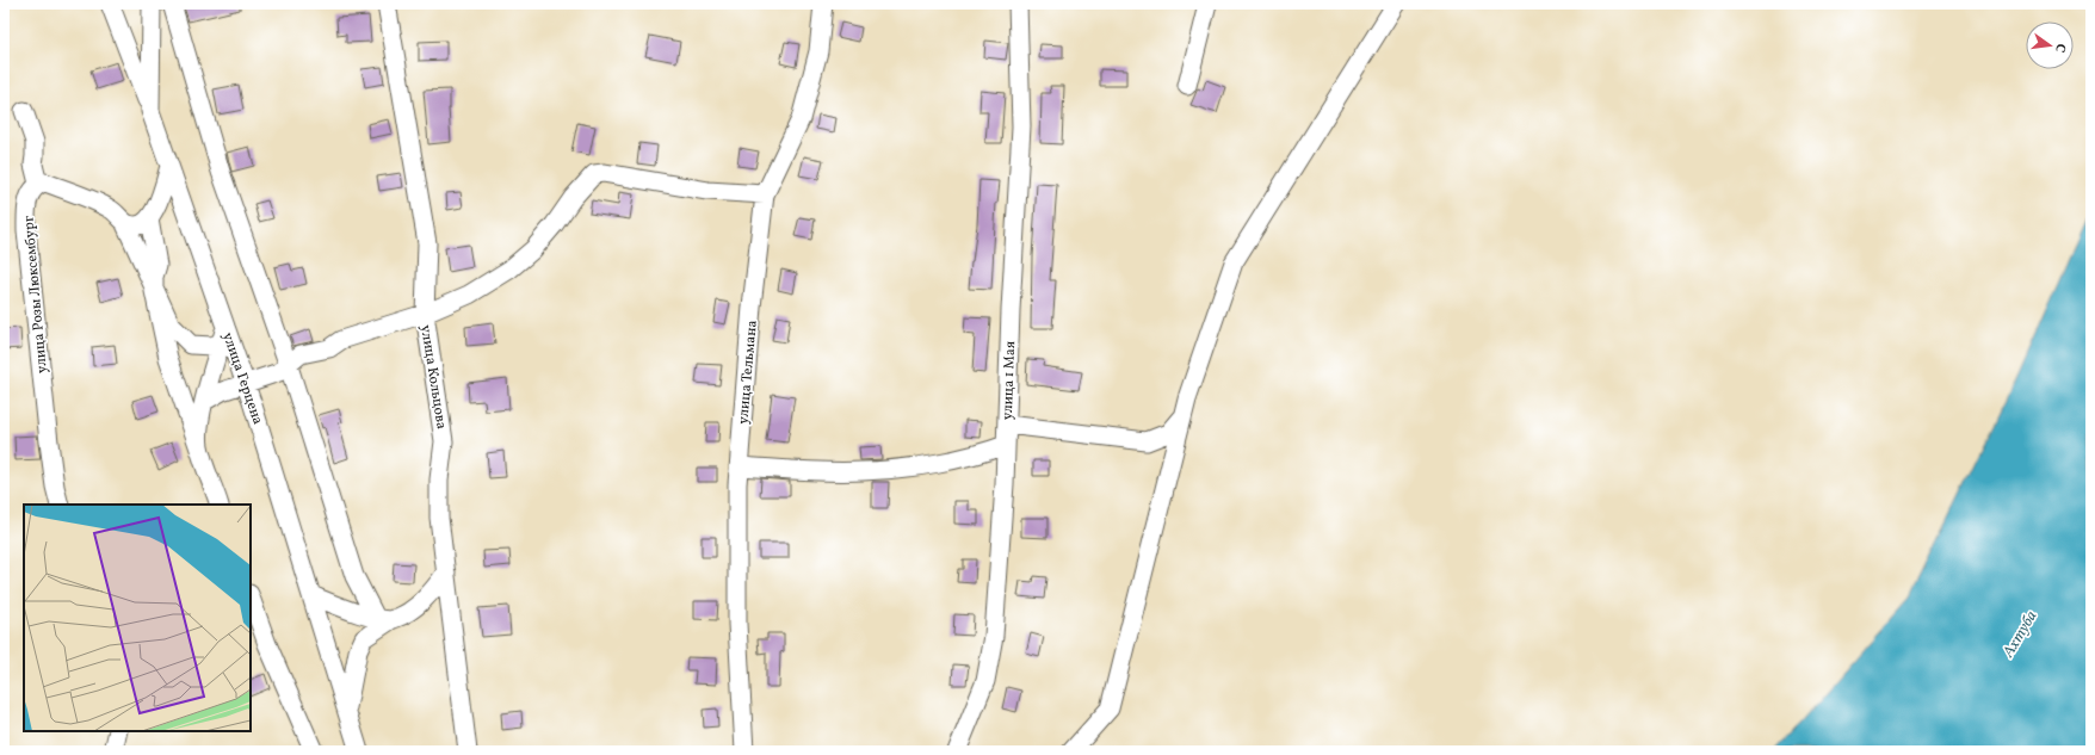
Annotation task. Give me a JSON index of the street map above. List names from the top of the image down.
{
  "streets": {
    "street": [
      "улица Розы Люксембург",
      "улица Тельмана",
      "улица Кольцова",
      "улица Герцена",
      "улица 1 Мая"
    ]
  },
  "water": ["Ахтуба"],
  "north": "right"
}
